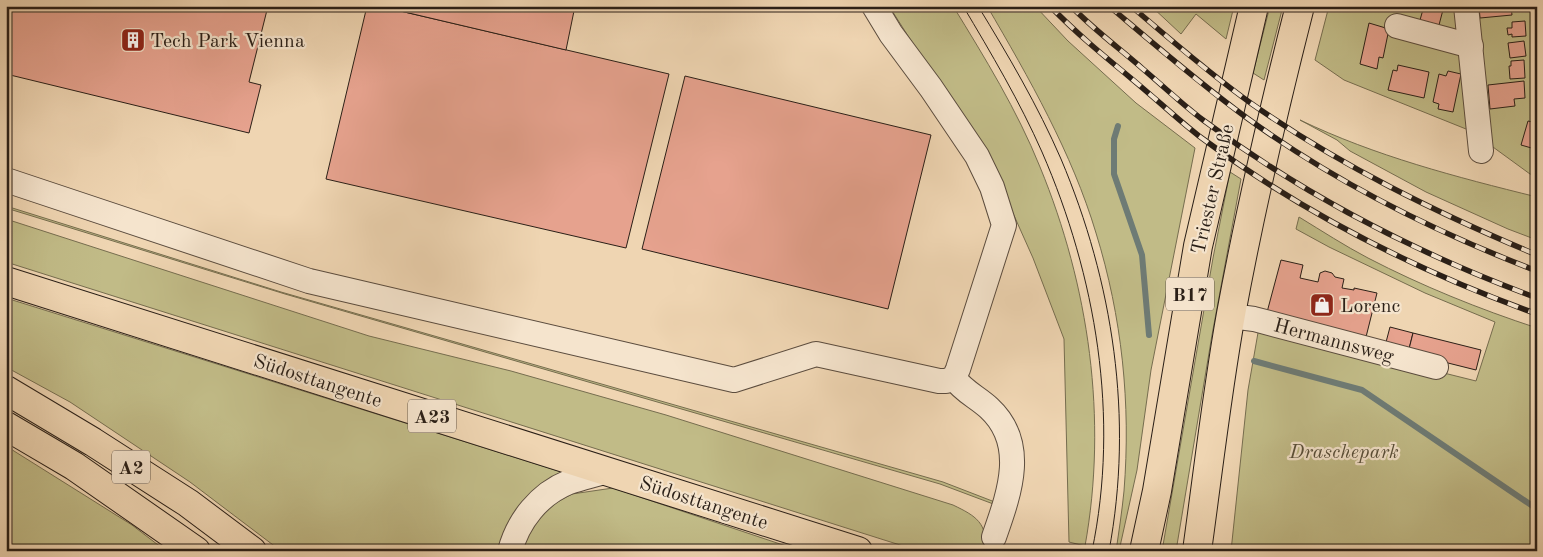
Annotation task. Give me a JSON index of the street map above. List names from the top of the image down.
{
  "streets": {
    "main road": [
      "Triester Straße",
      "B17",
      "Südosttangente",
      "A23",
      "A2"
    ],
    "lane": ["Hermannsweg"]
  },
  "crossings": [
    ["B17", "Hermannsweg"]
  ],
  "parks": ["Draschepark"],
  "places": {
    "building": ["Tech Park Vienna"],
    "shop": ["Lorenc"]
  }
}
